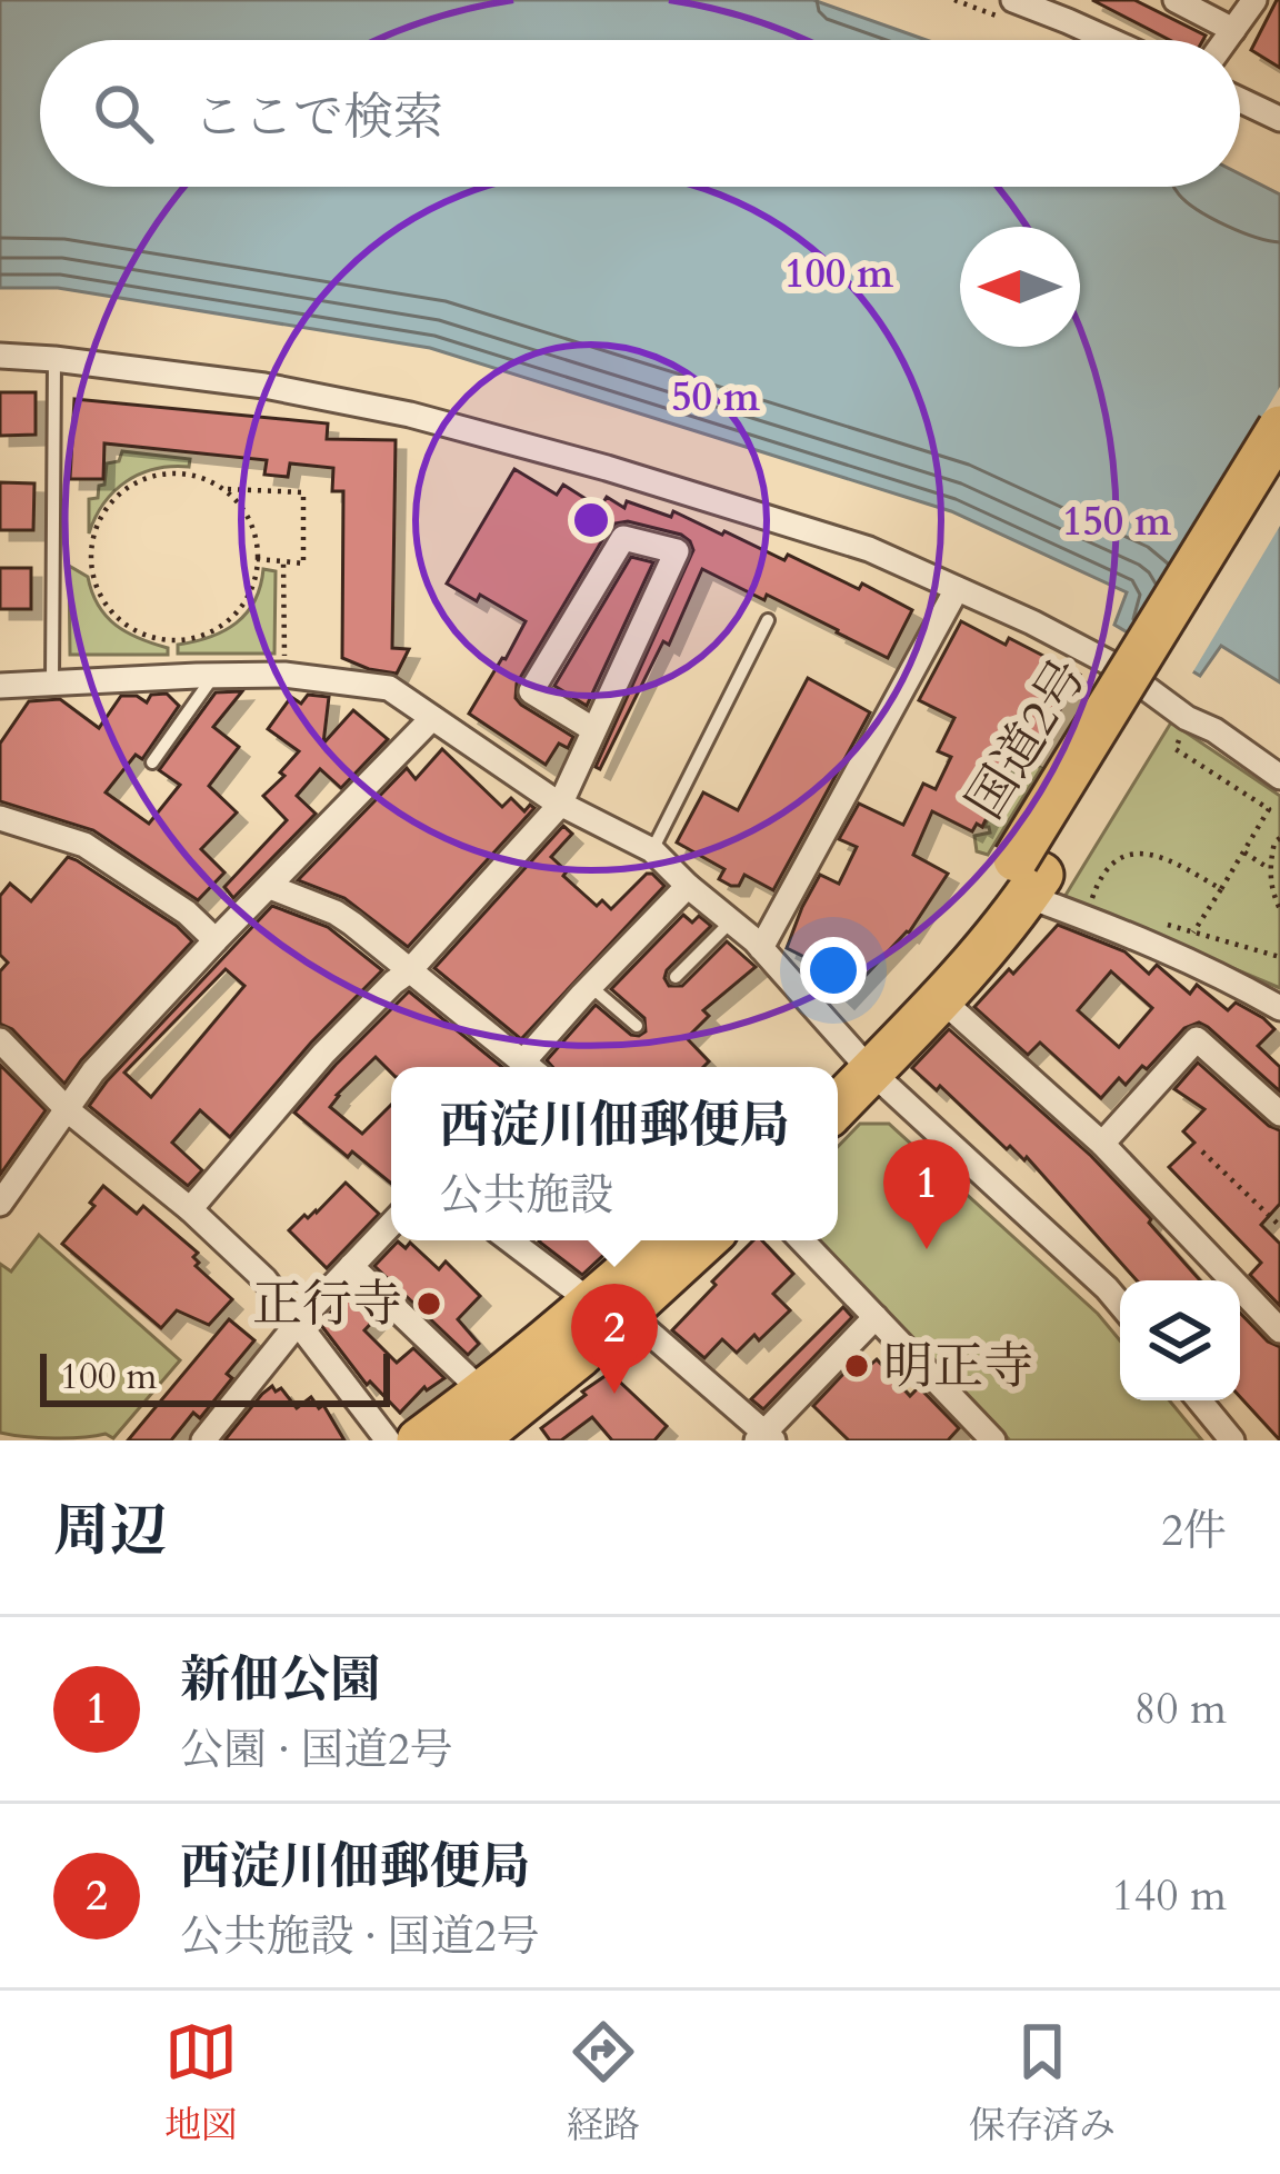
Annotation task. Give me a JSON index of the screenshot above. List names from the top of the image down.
{
  "streets": {
    "highway": ["国道2号"]
  },
  "places": ["正行寺", "明正寺"],
  "scale_bar": "100 m",
  "north": "left",
  "page": {
    "search": "ここで検索",
    "popup": ["西淀川佃郵便局", "公共施設"],
    "pins": ["1", "2"],
    "scale": "100 m",
    "heading": ["周辺", "2件"],
    "list": [
      {
        "mark": "1",
        "name": "新佃公園",
        "note": "公園 · 国道2号",
        "value": "80 m"
      },
      {
        "mark": "2",
        "name": "西淀川佃郵便局",
        "note": "公共施設 · 国道2号",
        "value": "140 m"
      }
    ],
    "nav": ["地図", "経路", "保存済み"]
  },
  "rings": ["100 m", "50 m", "150 m"]
}
